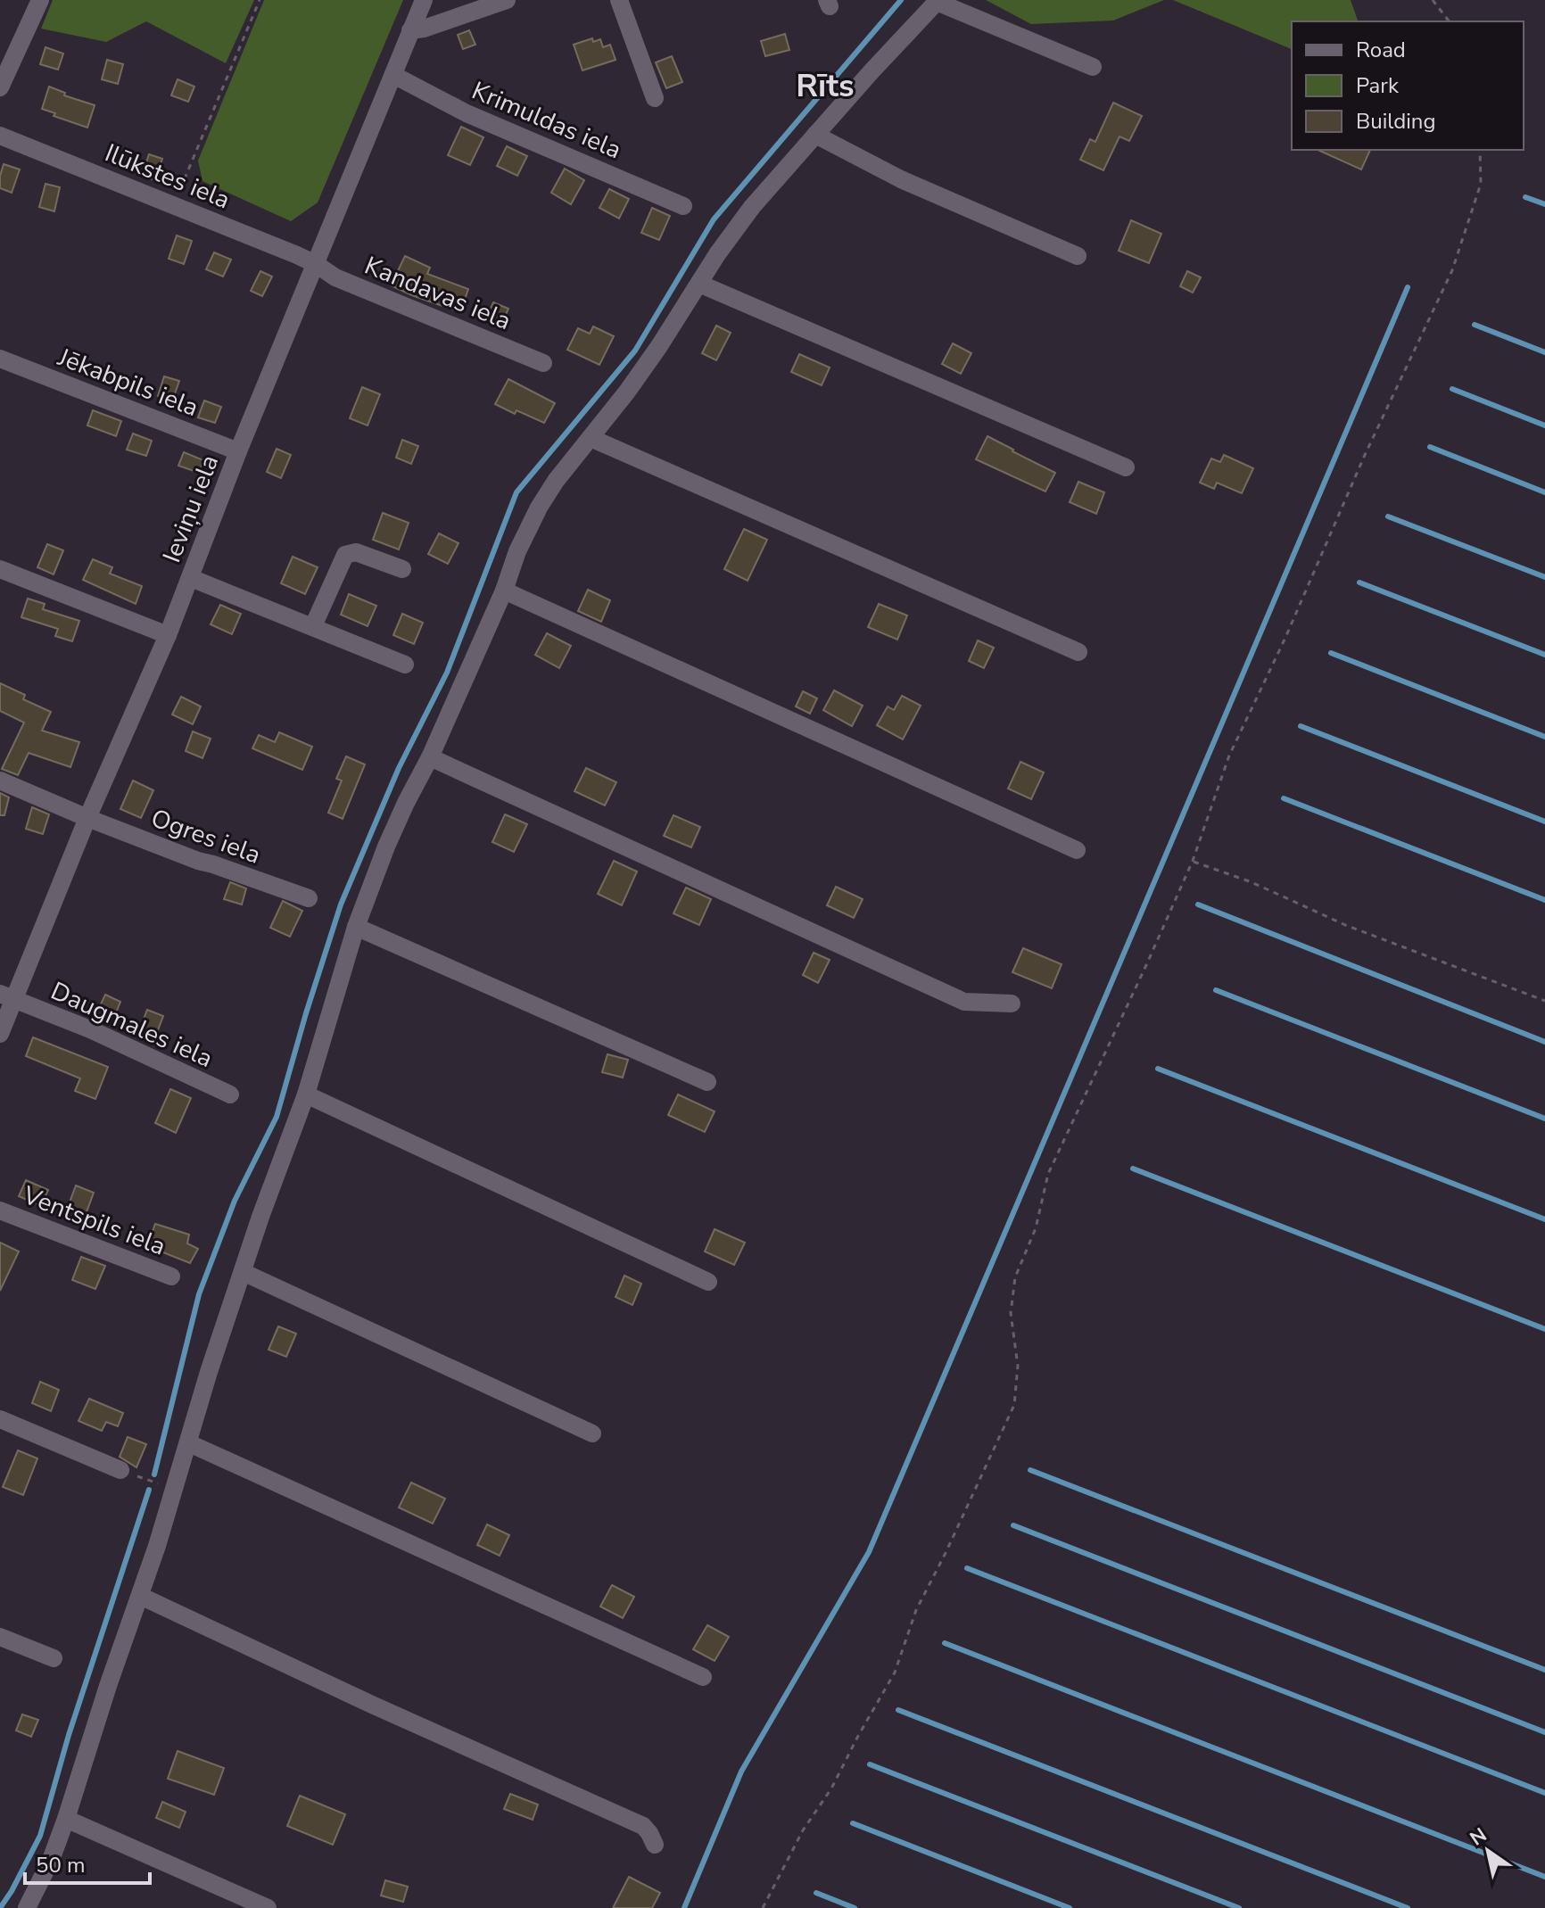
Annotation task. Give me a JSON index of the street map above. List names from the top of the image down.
{
  "streets": {
    "street": [
      "Krimuldas iela",
      "Ilūkstes iela",
      "Kandavas iela",
      "Jēkabpils iela",
      "Ieviņu iela",
      "Ogres iela",
      "Daugmales iela",
      "Ventspils iela"
    ]
  },
  "crossings": [
    ["Krimuldas iela", "Ieviņu iela"],
    ["Ilūkstes iela", "Kandavas iela"],
    ["Ilūkstes iela", "Ieviņu iela"],
    ["Kandavas iela", "Ieviņu iela"],
    ["Jēkabpils iela", "Ieviņu iela"],
    ["Ieviņu iela", "Ogres iela"],
    ["Ieviņu iela", "Daugmales iela"]
  ],
  "districts": ["Rīts"],
  "legend": ["Road", "Park", "Building"],
  "scale_bar": "50 m",
  "north": "top left"
}
